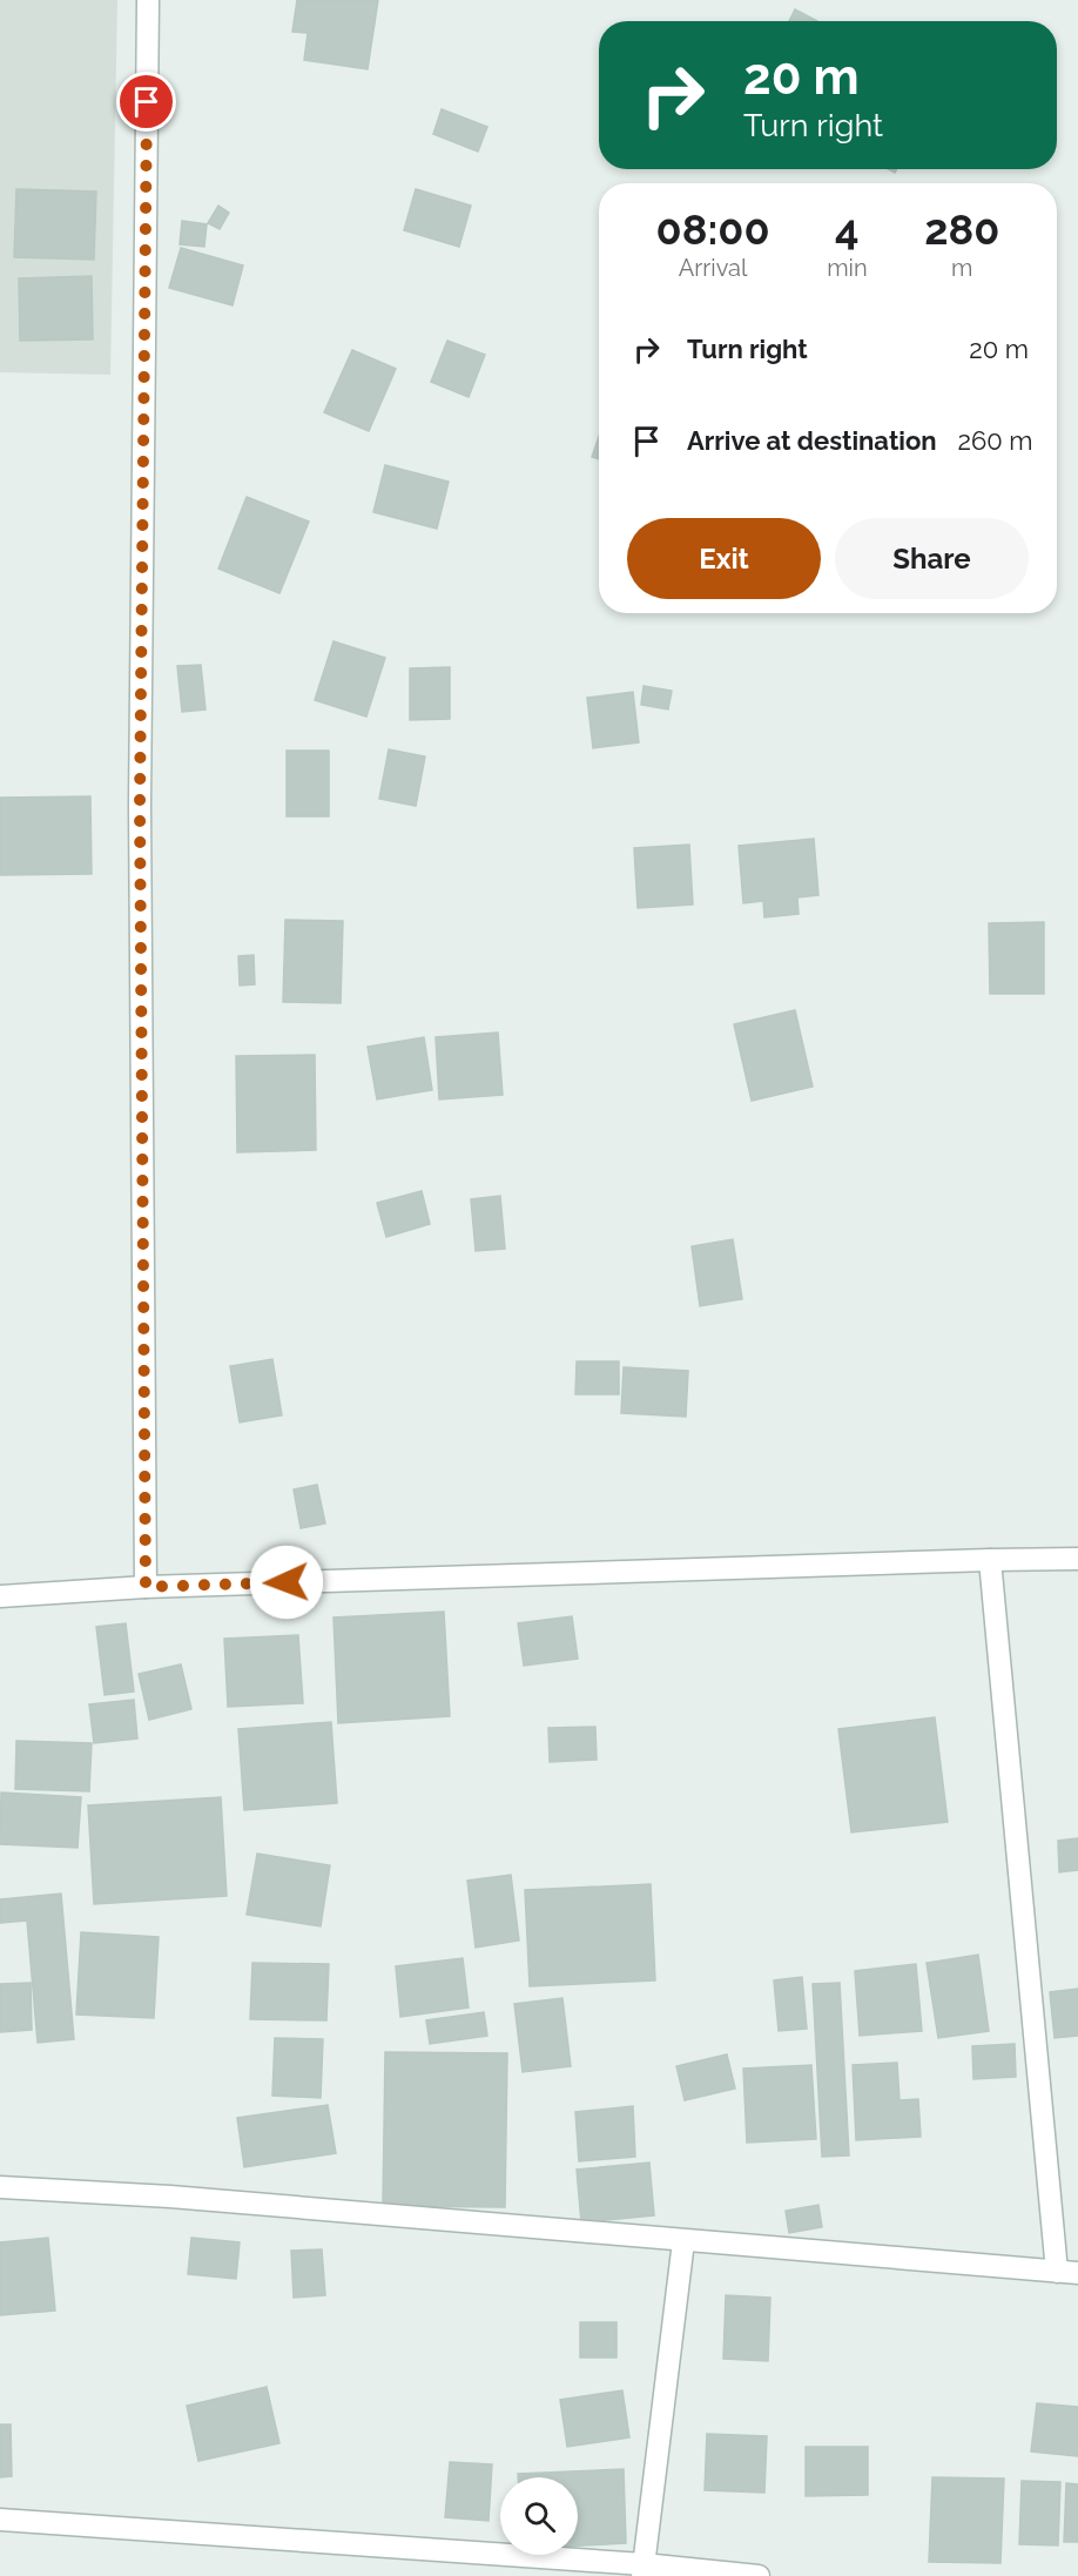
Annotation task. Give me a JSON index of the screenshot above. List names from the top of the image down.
{
  "page": {
    "turn": ["20 m", "Turn right"],
    "eta": [
      "08:00",
      "Arrival",
      "4",
      "min",
      "280",
      "m"
    ],
    "list": [
      {
        "name": "Turn right",
        "value": "20 m"
      },
      {
        "name": "Arrive at destination",
        "value": "260 m"
      }
    ],
    "buttons": ["Exit", "Share"]
  }
}
